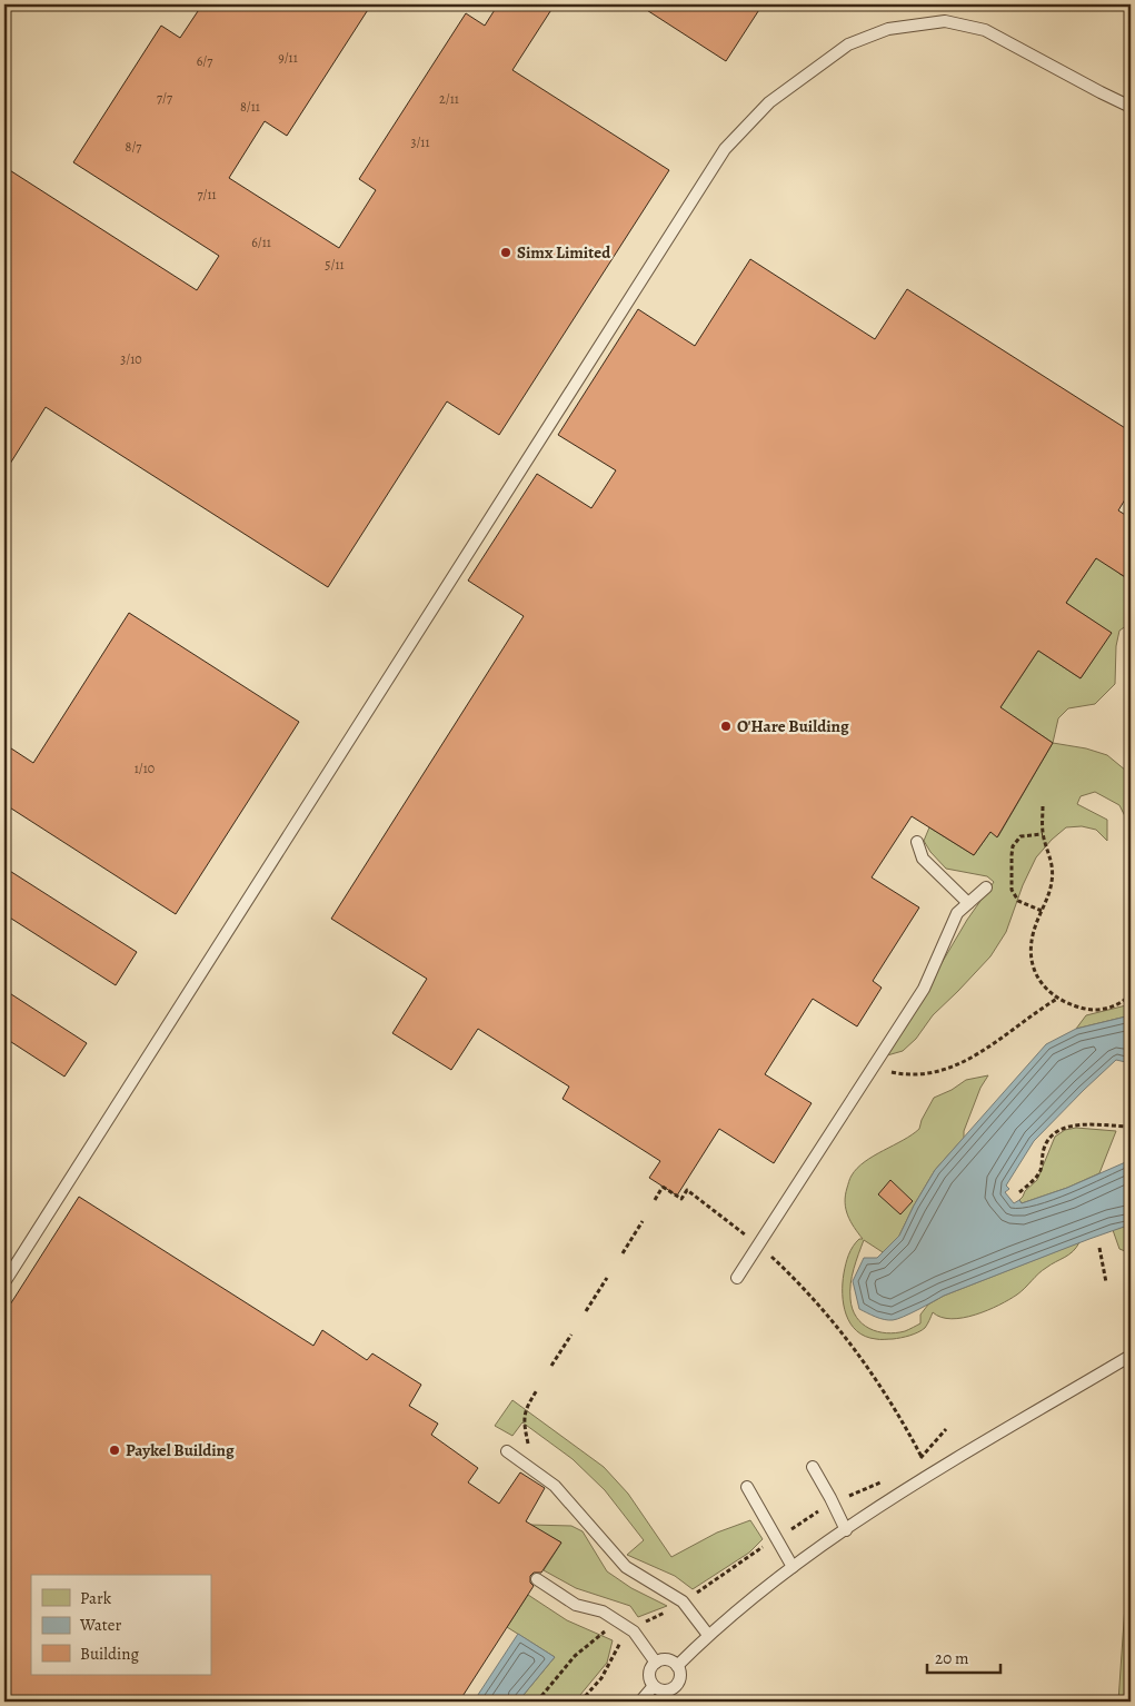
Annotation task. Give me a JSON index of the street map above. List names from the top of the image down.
{
  "places": ["Simx Limited", "O'Hare Building", "Paykel Building"],
  "house_numbers": [
    "9/11",
    "6/7",
    "7/7",
    "2/11",
    "8/11",
    "3/11",
    "8/7",
    "7/11",
    "6/11",
    "5/11",
    "3/10",
    "1/10"
  ],
  "legend": ["Park", "Water", "Building"],
  "scale_bar": "20 m"
}
